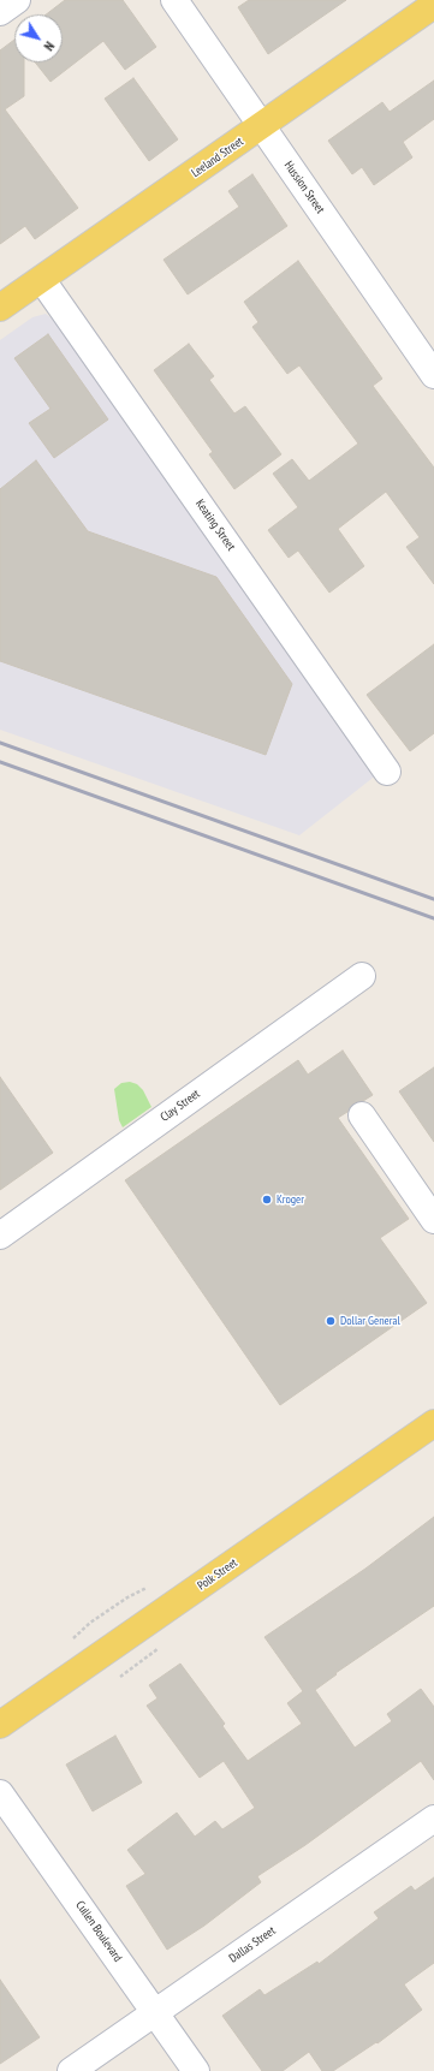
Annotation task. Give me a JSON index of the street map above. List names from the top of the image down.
{
  "streets": {
    "main road": ["Leeland Street", "Polk Street"],
    "street": [
      "Hussion Street",
      "Keating Street",
      "Clay Street",
      "Cullen Boulevard",
      "Dallas Street"
    ]
  },
  "crossings": [
    ["Leeland Street", "Hussion Street"],
    ["Leeland Street", "Keating Street"],
    ["Cullen Boulevard", "Dallas Street"]
  ],
  "places": ["Kroger", "Dollar General"],
  "north": "bottom right"
}
